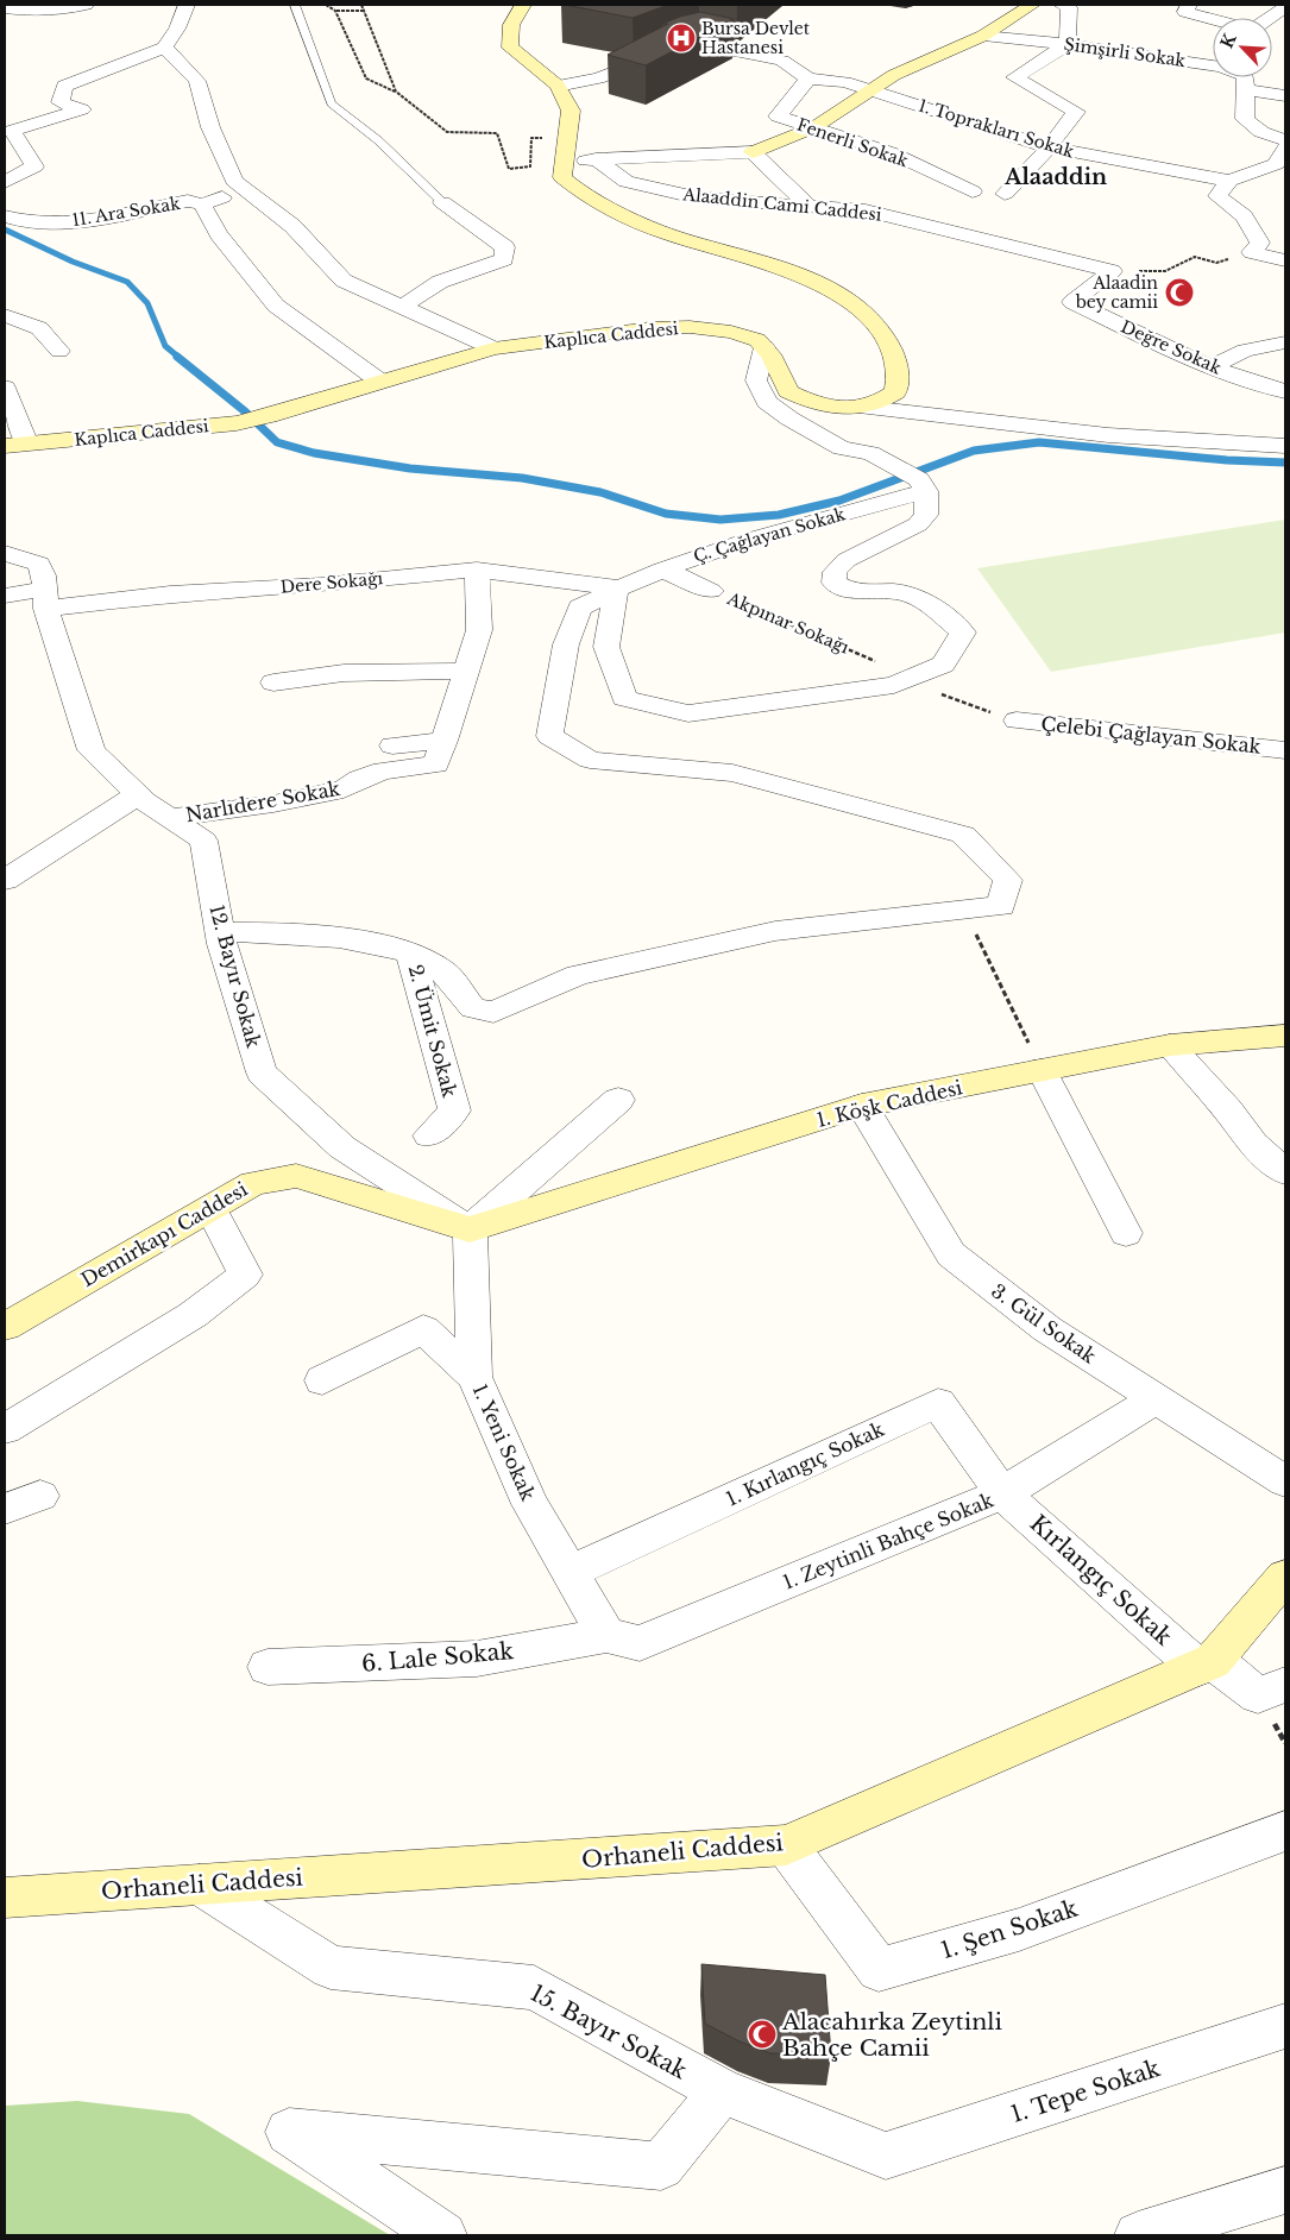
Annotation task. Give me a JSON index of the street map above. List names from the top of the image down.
{
  "streets": {
    "main road": [
      "Kaplıca Caddesi",
      "1. Köşk Caddesi",
      "Demirkapı Caddesi",
      "Orhaneli Caddesi"
    ],
    "street": [
      "Şimşirli Sokak",
      "1. Toprakları Sokak",
      "Fenerli Sokak",
      "Alaaddin Cami Caddesi",
      "11. Ara Sokak",
      "Değre Sokak",
      "Ç. Çağlayan Sokak",
      "Dere Sokağı",
      "Akpınar Sokağı",
      "Çelebi Çağlayan Sokak",
      "Narlıdere Sokak",
      "12. Bayır Sokak",
      "2. Ümit Sokak",
      "3. Gül Sokak",
      "1. Yeni Sokak",
      "1. Kırlangıç Sokak",
      "1. Zeytinli Bahçe Sokak",
      "Kırlangıç Sokak",
      "6. Lale Sokak",
      "1. Şen Sokak",
      "15. Bayır Sokak",
      "1. Tepe Sokak"
    ]
  },
  "crossings": [
    ["1. Toprakları Sokak", "Fenerli Sokak"],
    ["Fenerli Sokak", "Alaaddin Cami Caddesi"],
    ["Alaaddin Cami Caddesi", "Değre Sokak"],
    ["Ç. Çağlayan Sokak", "Dere Sokağı"],
    ["Ç. Çağlayan Sokak", "Akpınar Sokağı"],
    ["Dere Sokağı", "Narlıdere Sokak"],
    ["Dere Sokağı", "12. Bayır Sokak"],
    ["Narlıdere Sokak", "12. Bayır Sokak"],
    ["12. Bayır Sokak", "1. Köşk Caddesi"],
    ["12. Bayır Sokak", "Demirkapı Caddesi"],
    ["12. Bayır Sokak", "1. Yeni Sokak"],
    ["1. Köşk Caddesi", "Demirkapı Caddesi"],
    ["1. Köşk Caddesi", "3. Gül Sokak"],
    ["1. Köşk Caddesi", "1. Yeni Sokak"],
    ["Demirkapı Caddesi", "1. Yeni Sokak"],
    ["3. Gül Sokak", "1. Zeytinli Bahçe Sokak"],
    ["1. Yeni Sokak", "1. Kırlangıç Sokak"],
    ["1. Yeni Sokak", "1. Zeytinli Bahçe Sokak"],
    ["1. Yeni Sokak", "6. Lale Sokak"],
    ["1. Kırlangıç Sokak", "1. Zeytinli Bahçe Sokak"],
    ["1. Kırlangıç Sokak", "Kırlangıç Sokak"],
    ["1. Zeytinli Bahçe Sokak", "Kırlangıç Sokak"],
    ["1. Zeytinli Bahçe Sokak", "6. Lale Sokak"],
    ["Kırlangıç Sokak", "Orhaneli Caddesi"],
    ["Orhaneli Caddesi", "1. Şen Sokak"],
    ["Orhaneli Caddesi", "15. Bayır Sokak"],
    ["15. Bayır Sokak", "1. Tepe Sokak"]
  ],
  "districts": ["Alaaddin"],
  "places": {
    "hospital": ["Bursa Devlet Hastanesi"],
    "mosque": ["Alaadin bey camii", "Alacahırka Zeytinli Bahçe Camii"]
  },
  "north": "top left"
}
